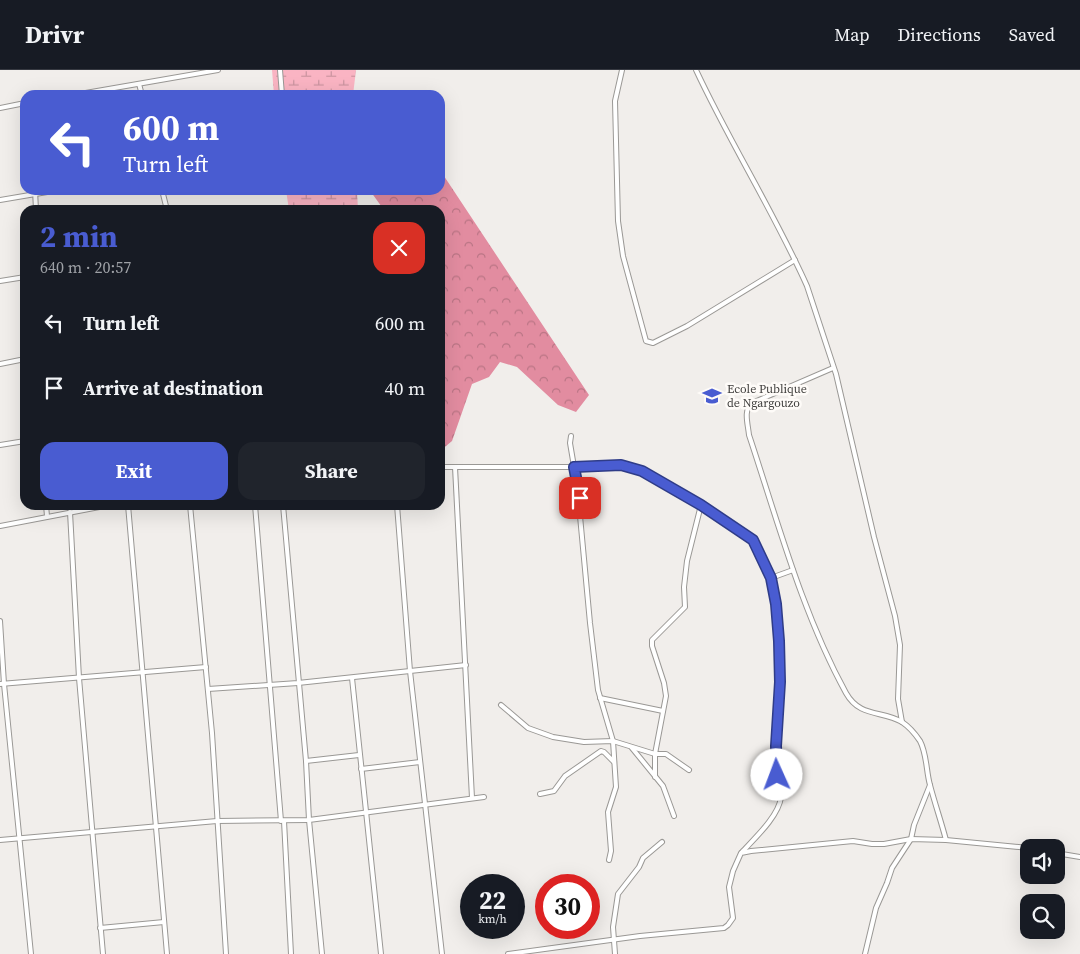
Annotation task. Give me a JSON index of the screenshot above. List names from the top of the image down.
{
  "places": {
    "school or university": ["Ecole Publique de Ngargouzo"]
  },
  "page": {
    "header": "Drivr",
    "nav": ["Map", "Directions", "Saved"],
    "turn": ["600 m", "Turn left"],
    "heading": ["2 min", "640 m · 20:57"],
    "list": [
      {
        "name": "Turn left",
        "value": "600 m"
      },
      {
        "name": "Arrive at destination",
        "value": "40 m"
      }
    ],
    "buttons": ["Exit", "Share"],
    "speed": "22 km/h",
    "limit": "30"
  }
}
